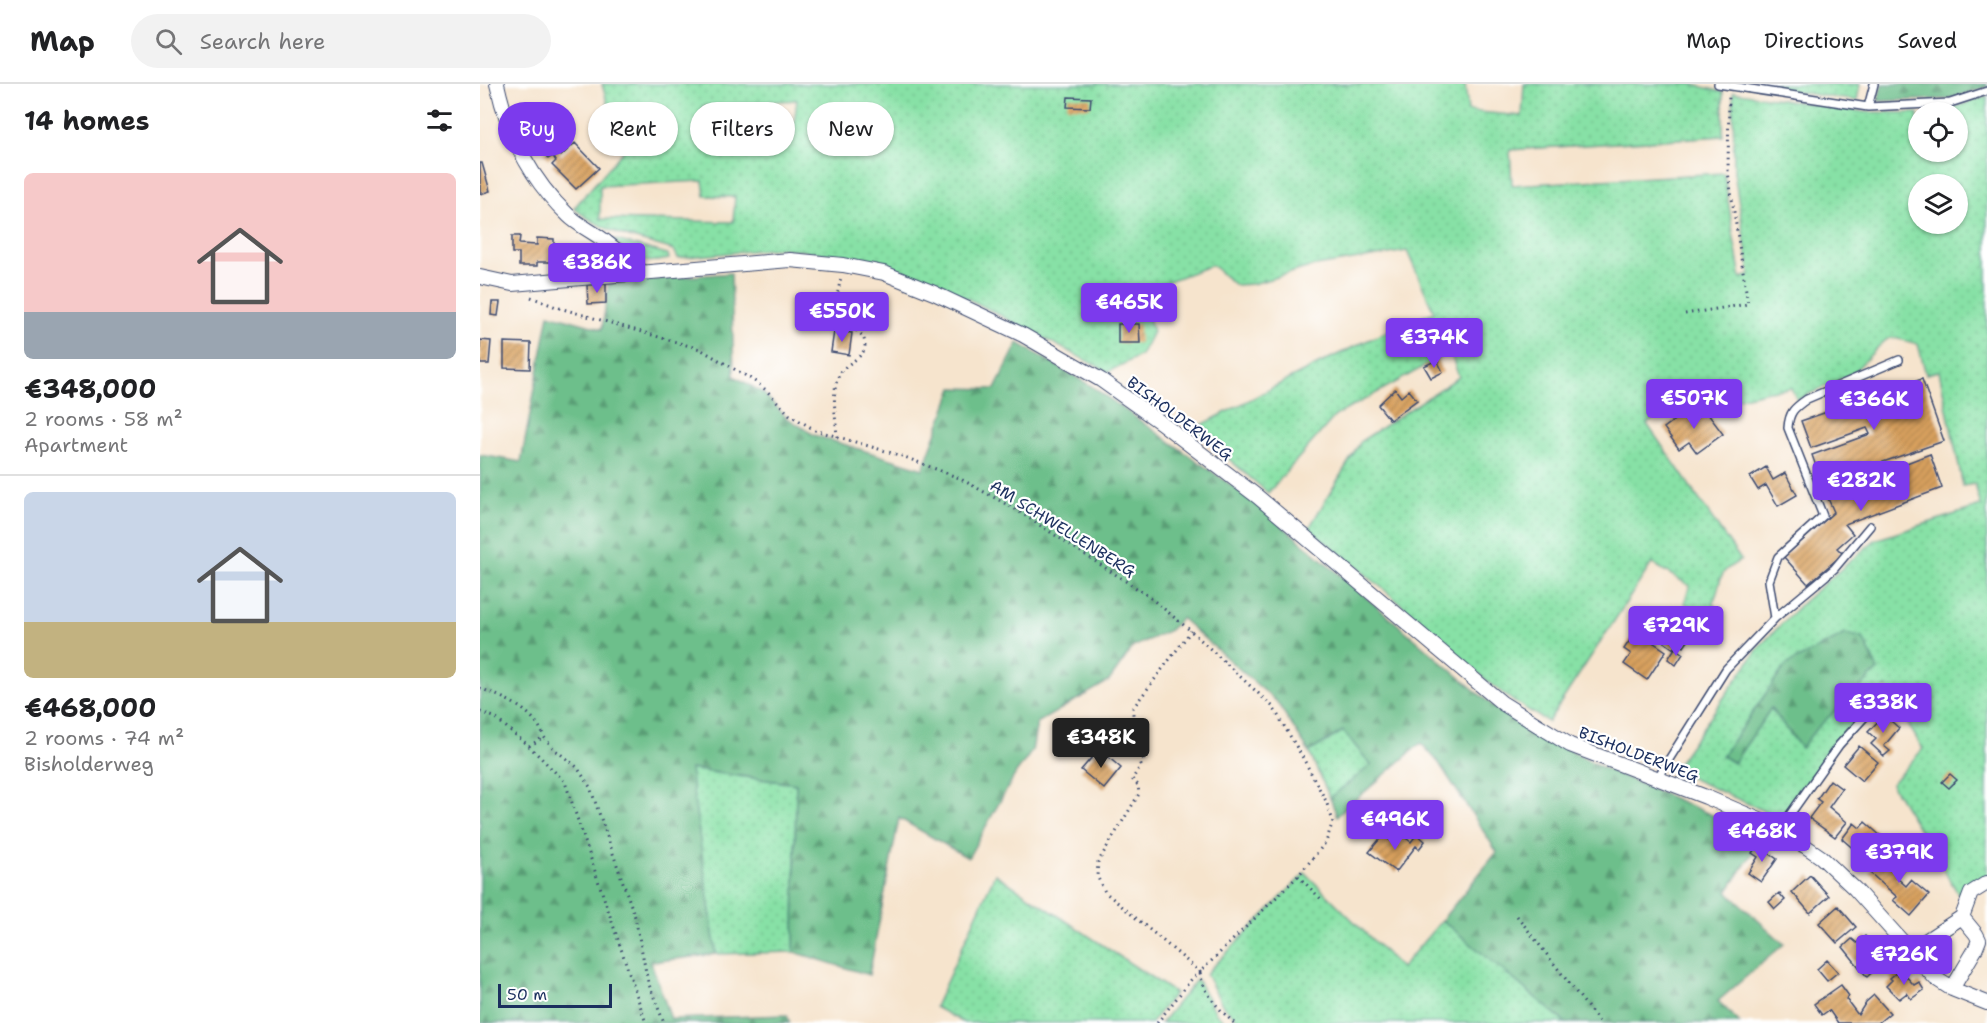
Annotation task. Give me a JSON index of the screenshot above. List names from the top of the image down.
{
  "streets": {
    "street": ["BISHOLDERWEG"],
    "path": ["AM SCHWELLENBERG"]
  },
  "crossings": [
    ["BISHOLDERWEG", "AM SCHWELLENBERG"]
  ],
  "scale_bar": "50 m",
  "page": {
    "header": "Map",
    "search": "Search here",
    "nav": ["Map", "Directions", "Saved"],
    "heading": "14 homes",
    "chip": [
      "Buy",
      "Rent",
      "Filters",
      "New"
    ],
    "list": [
      {
        "name": "€348,000",
        "note": "2 rooms · 58 m² · Apartment"
      },
      {
        "name": "€468,000",
        "note": "2 rooms · 74 m² · Bisholderweg"
      }
    ],
    "price": [
      "€386K",
      "€465K",
      "€550K",
      "€374K",
      "€507K",
      "€366K",
      "€282K",
      "€729K",
      "€338K",
      "€348K",
      "€496K",
      "€468K",
      "€379K",
      "€726K"
    ],
    "scale": "50 m"
  }
}
